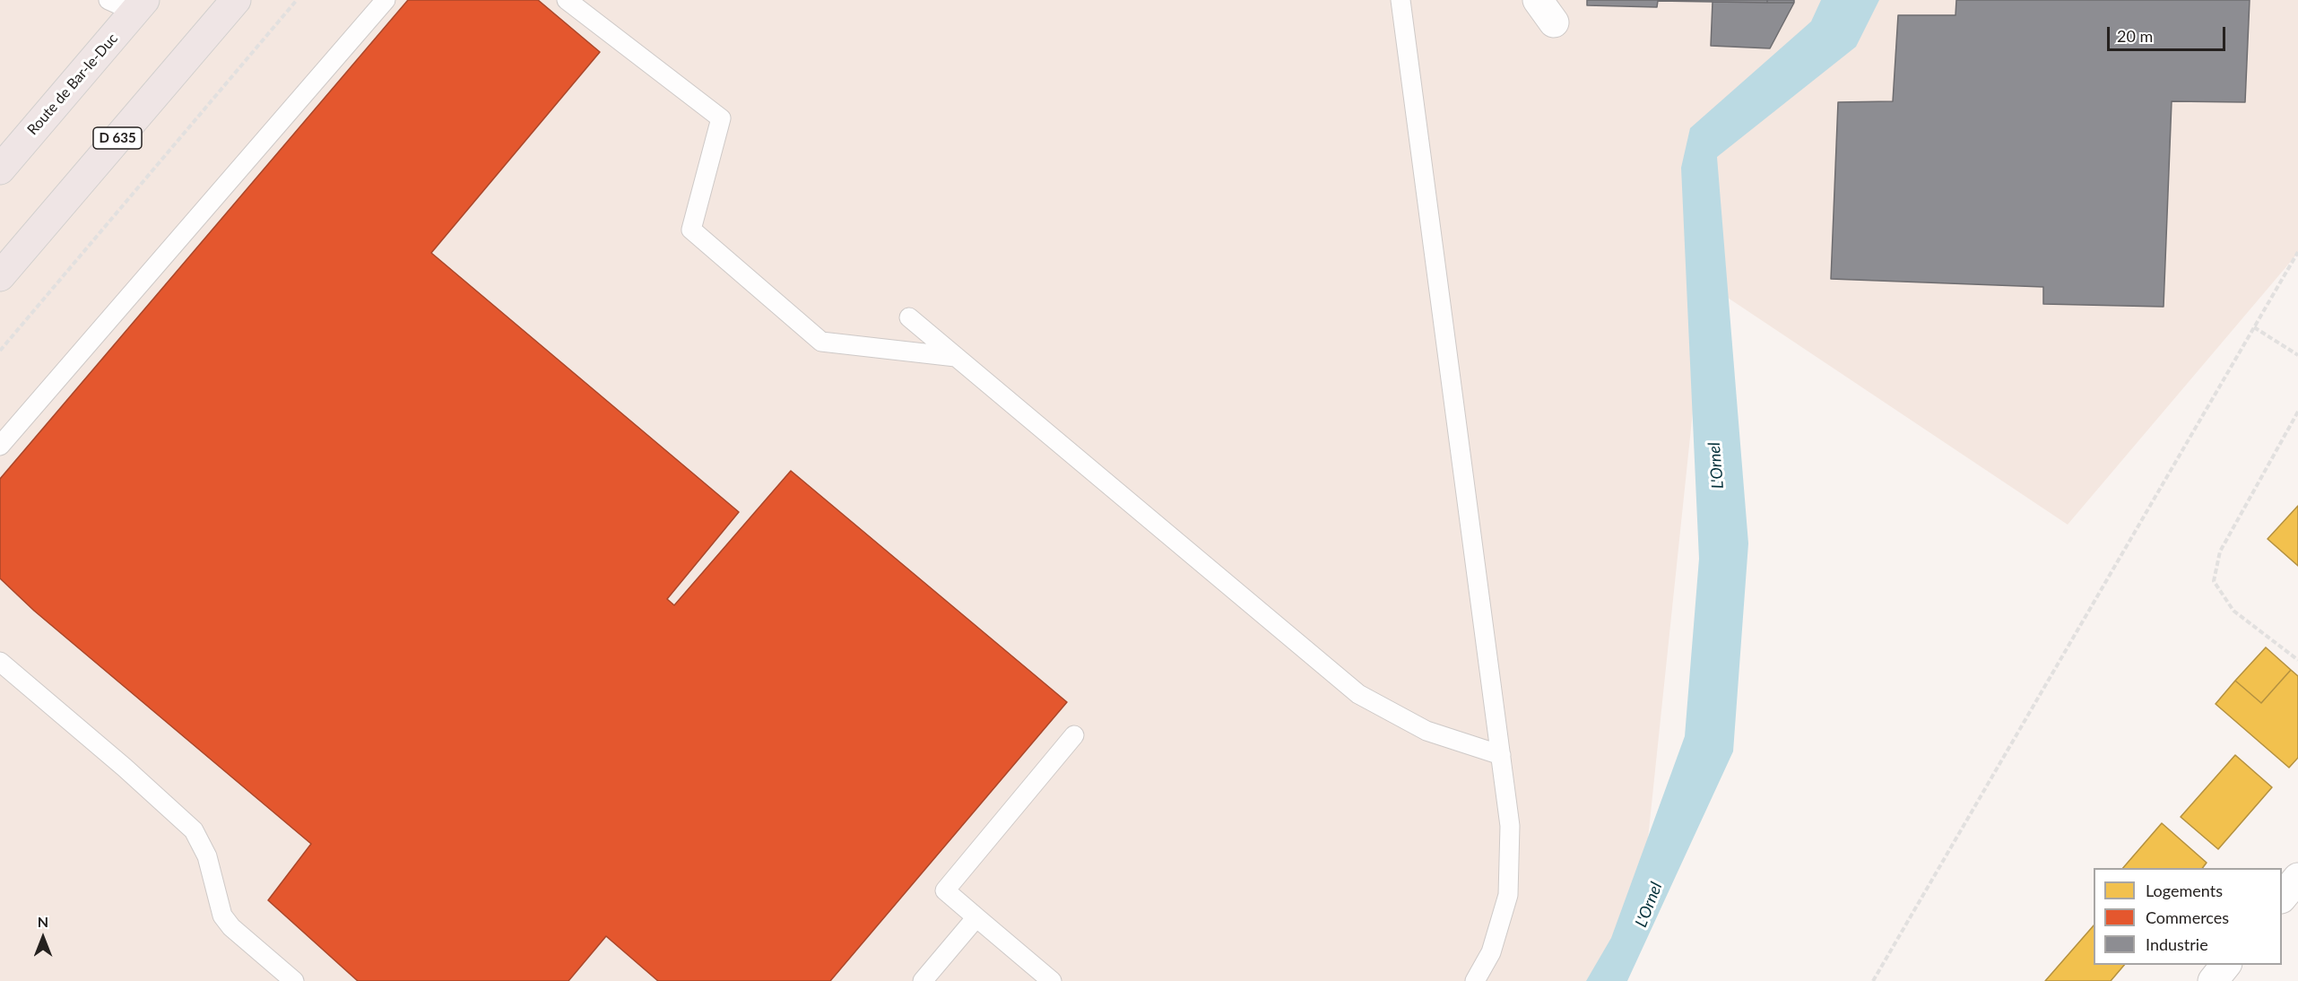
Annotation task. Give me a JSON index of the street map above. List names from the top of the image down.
{
  "streets": {
    "main road": ["Route de Bar-le-Duc", "D 635"]
  },
  "water": ["L'Ornel"],
  "legend": ["Logements", "Commerces", "Industrie"],
  "scale_bar": "20 m",
  "north": "top"
}
